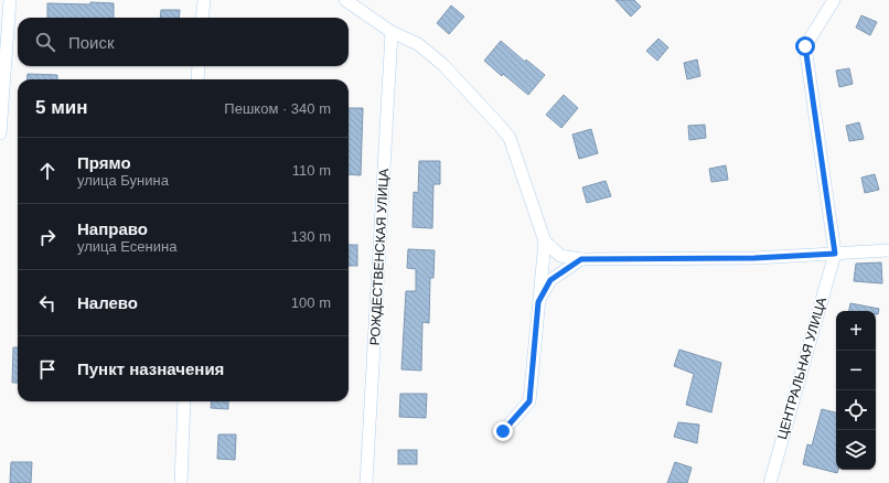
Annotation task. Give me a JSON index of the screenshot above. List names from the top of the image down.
{
  "streets": {
    "street": ["РОЖДЕСТВЕНСКАЯ УЛИЦА", "ЦЕНТРАЛЬНАЯ УЛИЦА"]
  },
  "page": {
    "search": "Поиск",
    "heading": ["5 мин", "Пешком · 340 m"],
    "list": [
      ["Прямо", "улица Бунина", "110 m"],
      ["Направо", "улица Есенина", "130 m"],
      ["Налево", "100 m"],
      "Пункт назначения"
    ],
    "map_buttons": ["+", "−"]
  }
}
